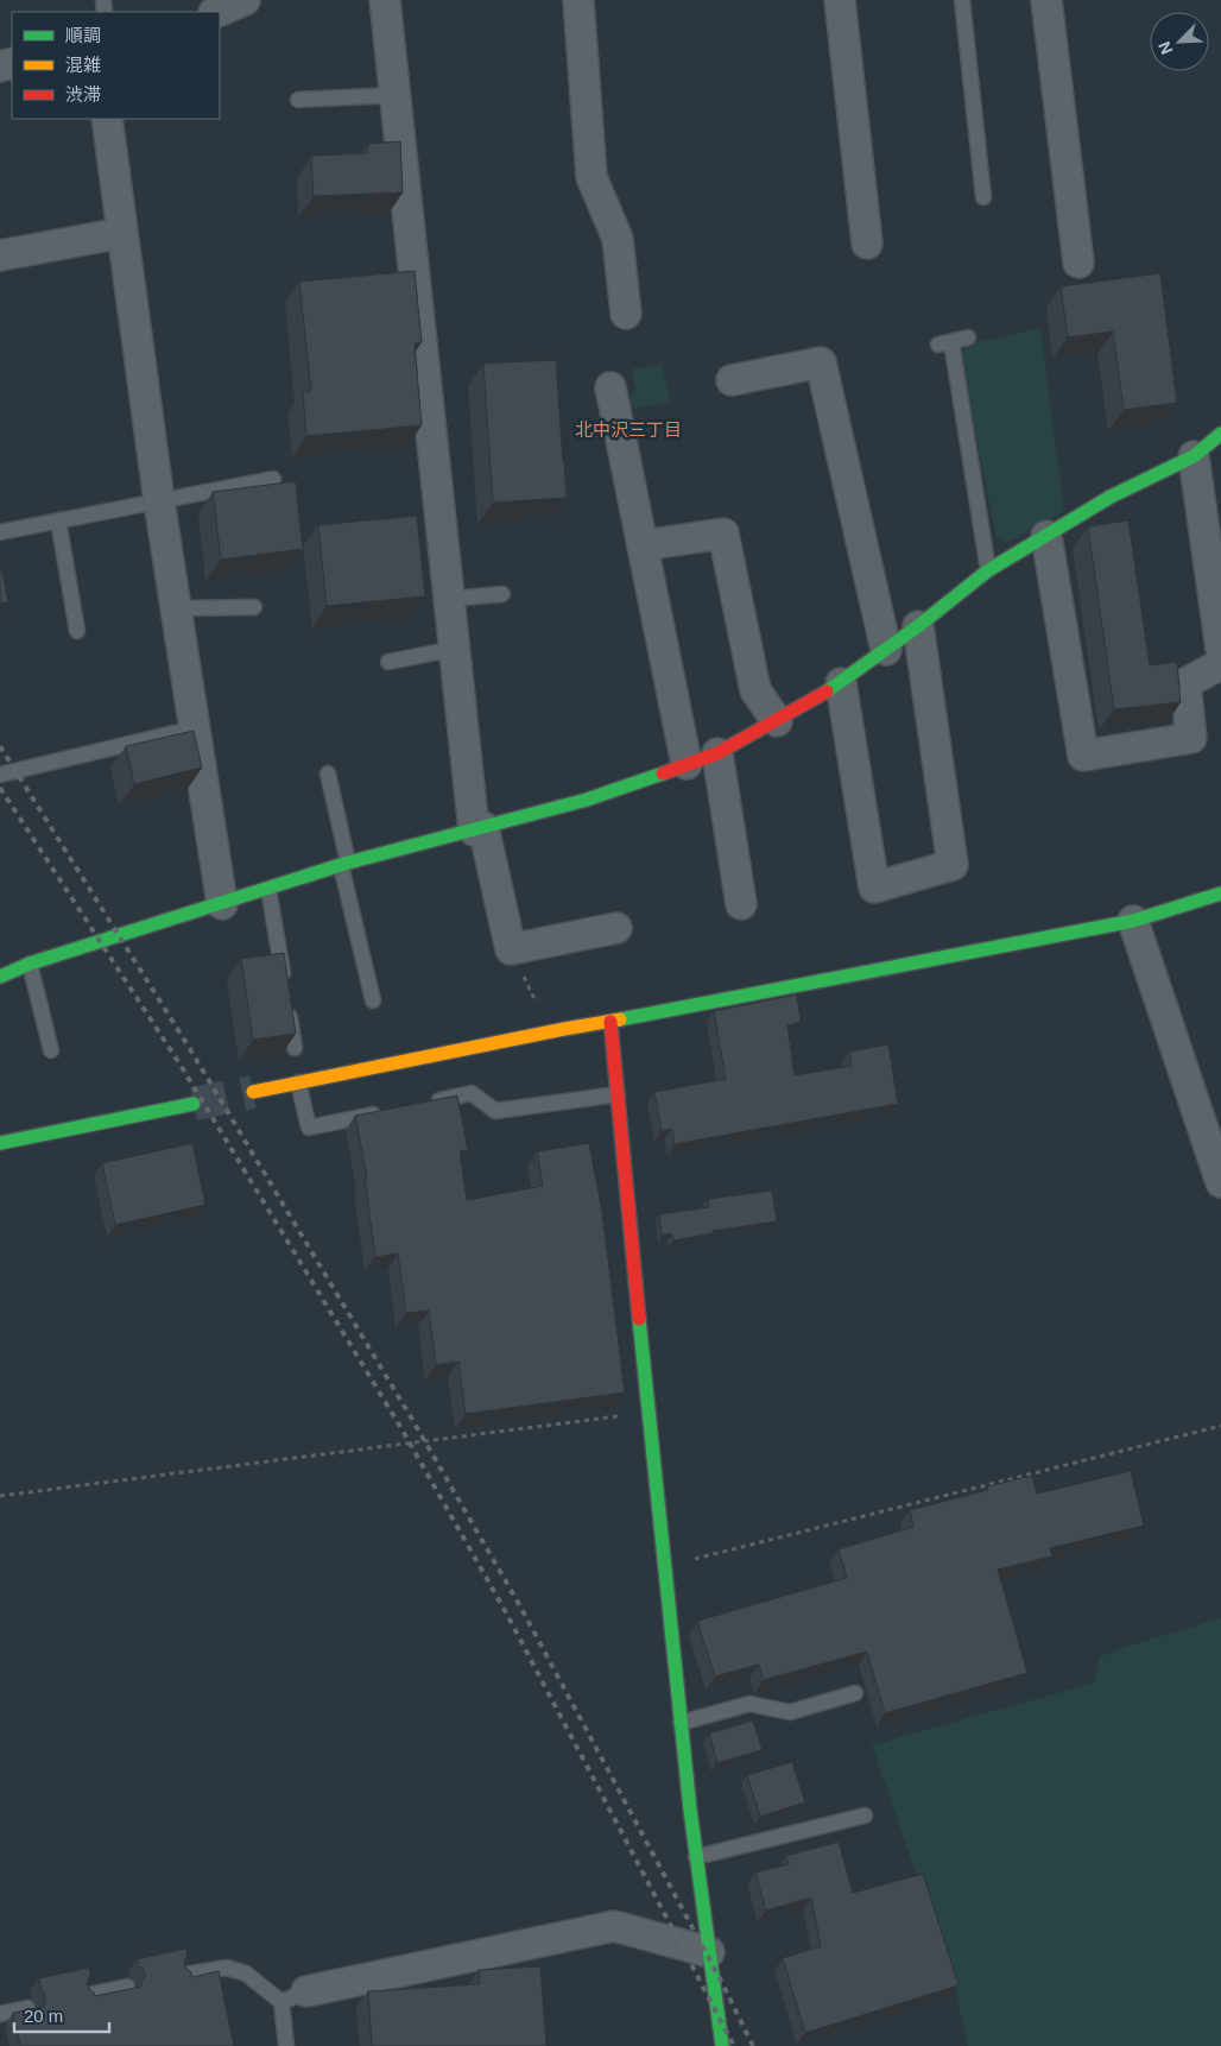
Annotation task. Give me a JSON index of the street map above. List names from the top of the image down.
{
  "districts": ["北中沢三丁目"],
  "legend": ["順調", "混雑", "渋滞"],
  "scale_bar": "20 m",
  "north": "bottom left"
}
